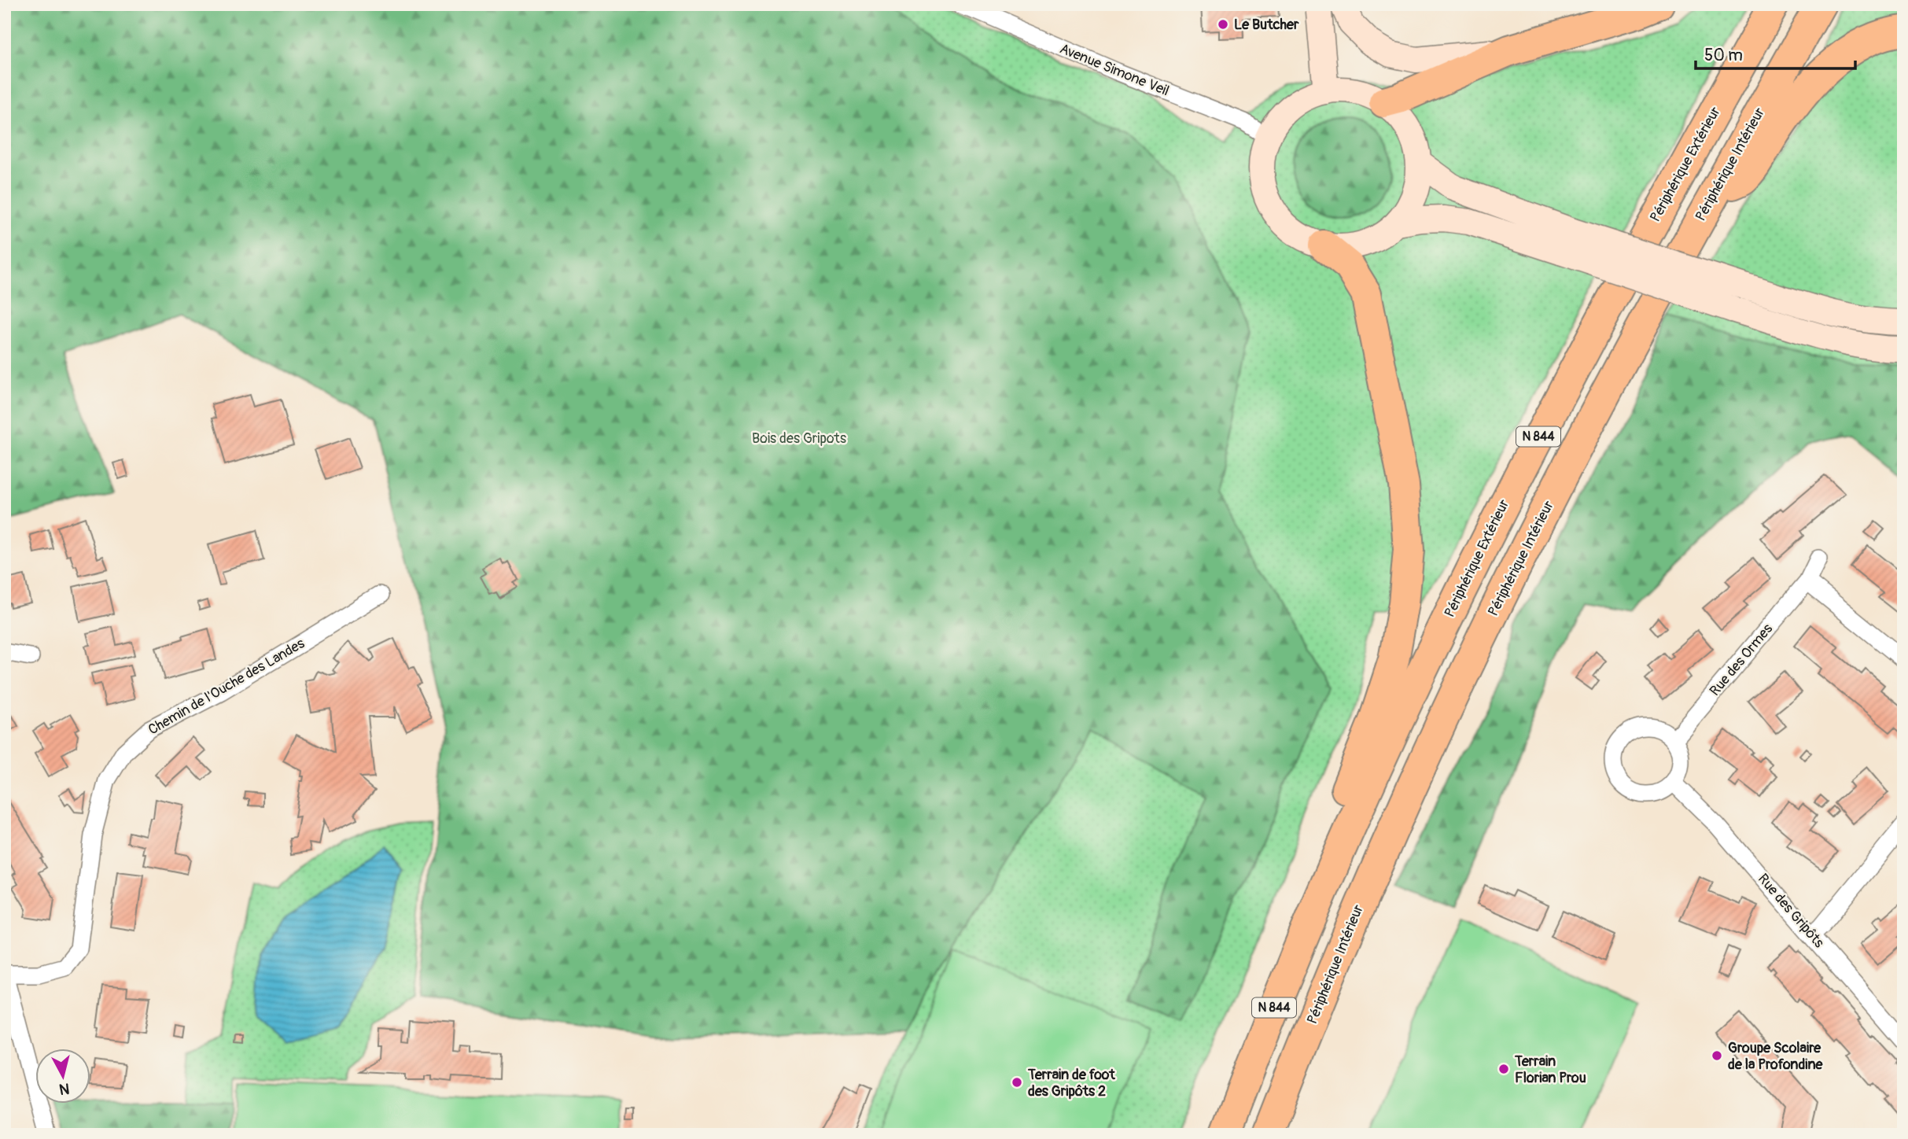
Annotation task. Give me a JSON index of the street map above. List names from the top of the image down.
{
  "streets": {
    "highway": ["Périphérique Extérieur", "Périphérique Intérieur", "N 844"],
    "street": [
      "Avenue Simone Veil",
      "Rue des Ormes",
      "Chemin de l'Ouche des Landes",
      "Rue des Gripôts"
    ]
  },
  "crossings": [
    ["Rue des Ormes", "Rue des Gripôts"]
  ],
  "parks": ["Bois des Gripots"],
  "places": [
    "Le Butcher",
    "Groupe Scolaire de la Profondine",
    "Terrain Florian Prou",
    "Terrain de foot des Gripôts 2"
  ],
  "scale_bar": "50 m",
  "north": "bottom"
}
